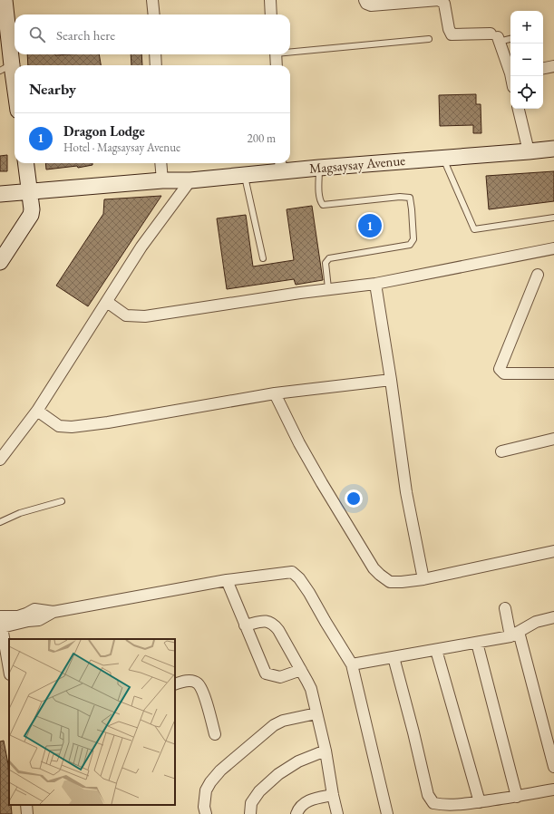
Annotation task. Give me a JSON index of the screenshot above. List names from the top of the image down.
{
  "streets": {
    "street": ["Magsaysay Avenue"]
  },
  "page": {
    "map_buttons": ["+", "−"],
    "search": "Search here",
    "heading": "Nearby",
    "list": [
      {
        "mark": "1",
        "name": "Dragon Lodge",
        "note": "Hotel · Magsaysay Avenue",
        "value": "200 m"
      }
    ],
    "pins": "1"
  }
}
